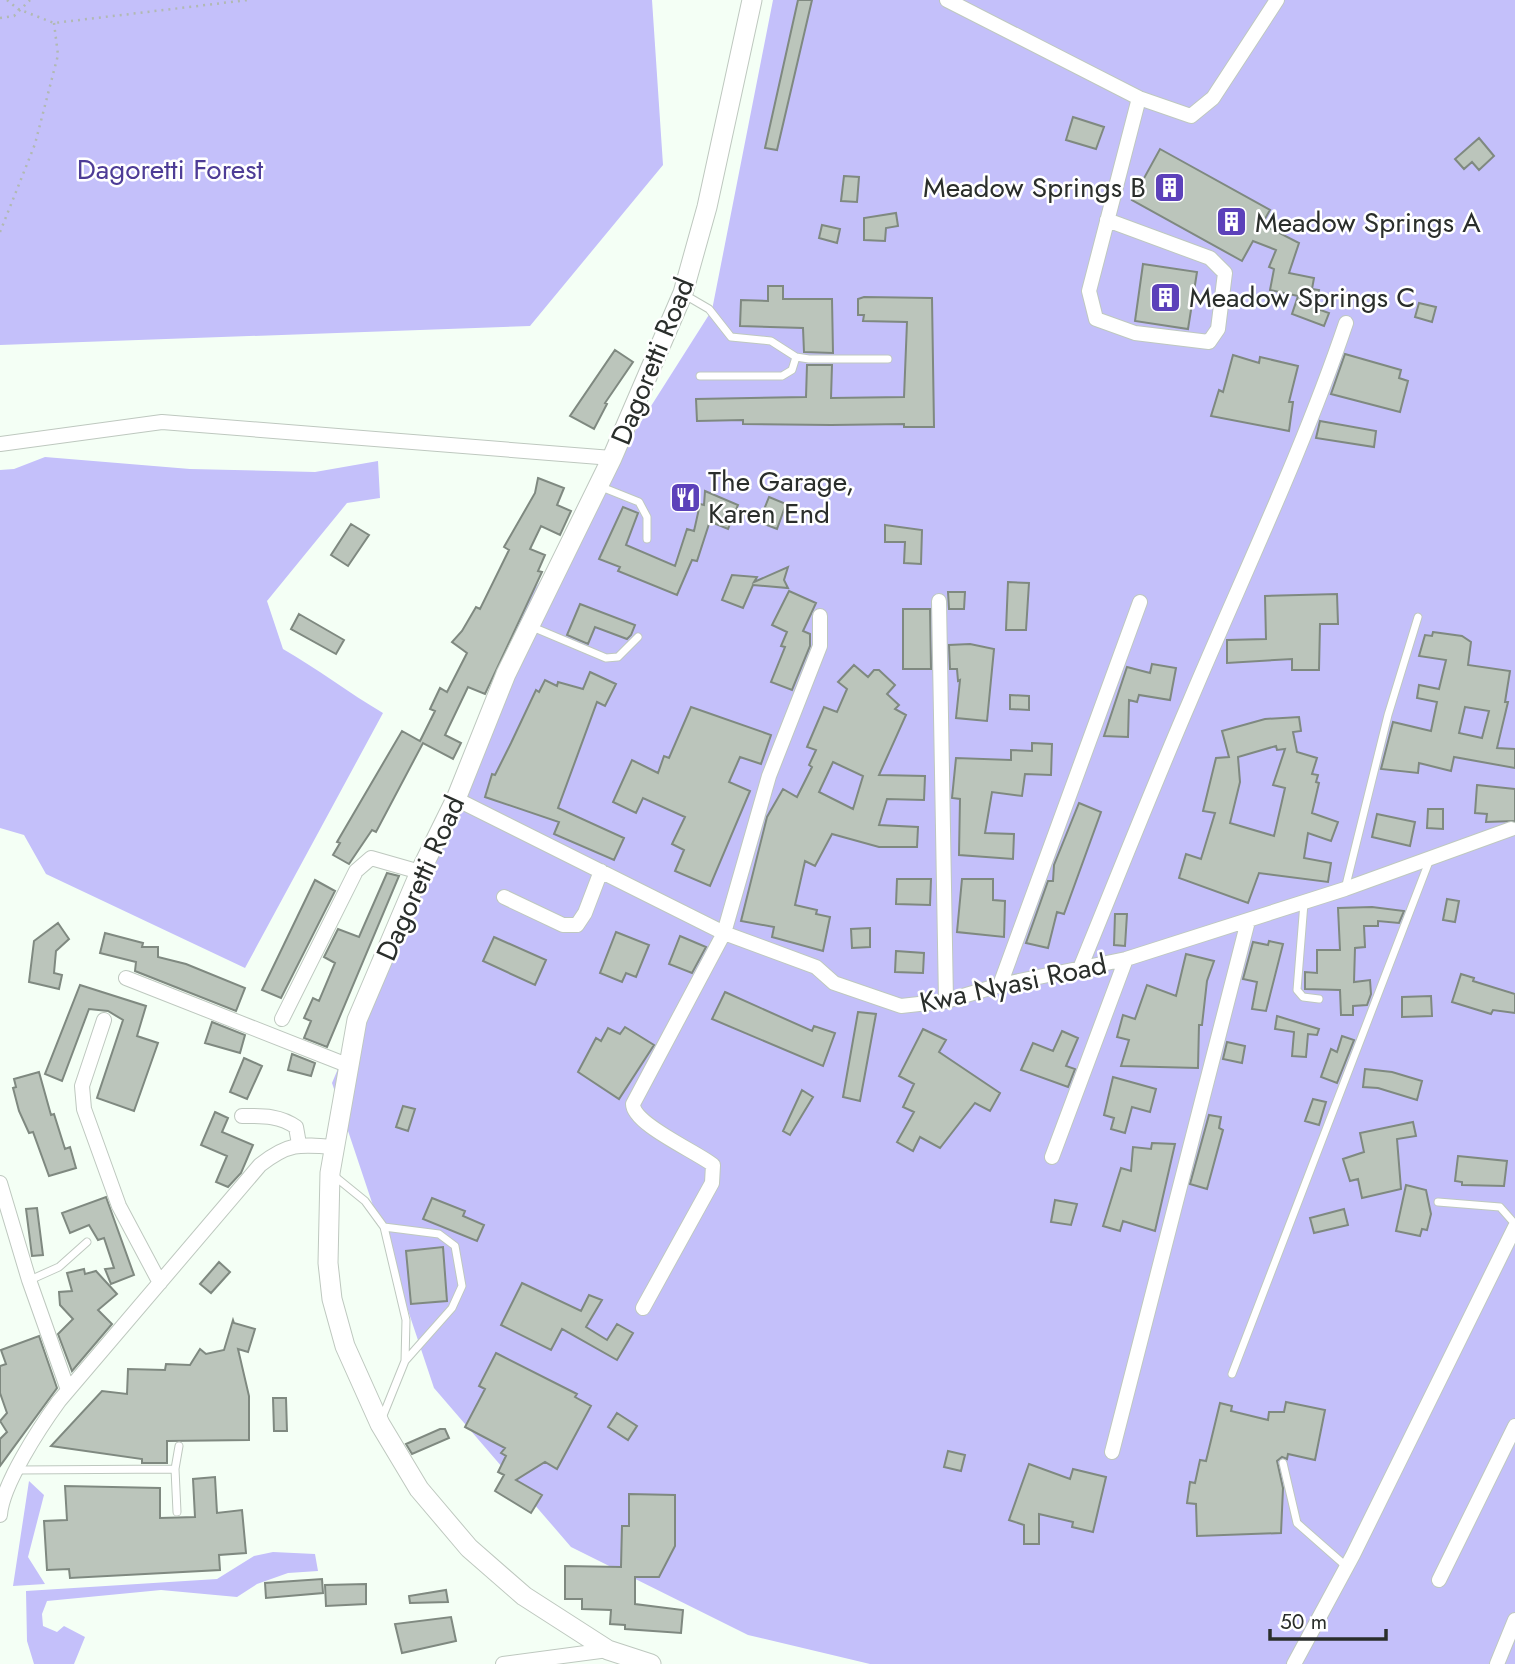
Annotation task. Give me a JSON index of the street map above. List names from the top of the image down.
{
  "streets": {
    "main road": ["Dagoretti Road"],
    "street": ["Kwa Nyasi Road"]
  },
  "crossings": [
    ["Dagoretti Road", "Kwa Nyasi Road"]
  ],
  "parks": ["Dagoretti Forest"],
  "places": {
    "building": ["Meadow Springs B", "Meadow Springs A", "Meadow Springs C"],
    "restaurant": ["The Garage, Karen End"]
  },
  "scale_bar": "50 m"
}
